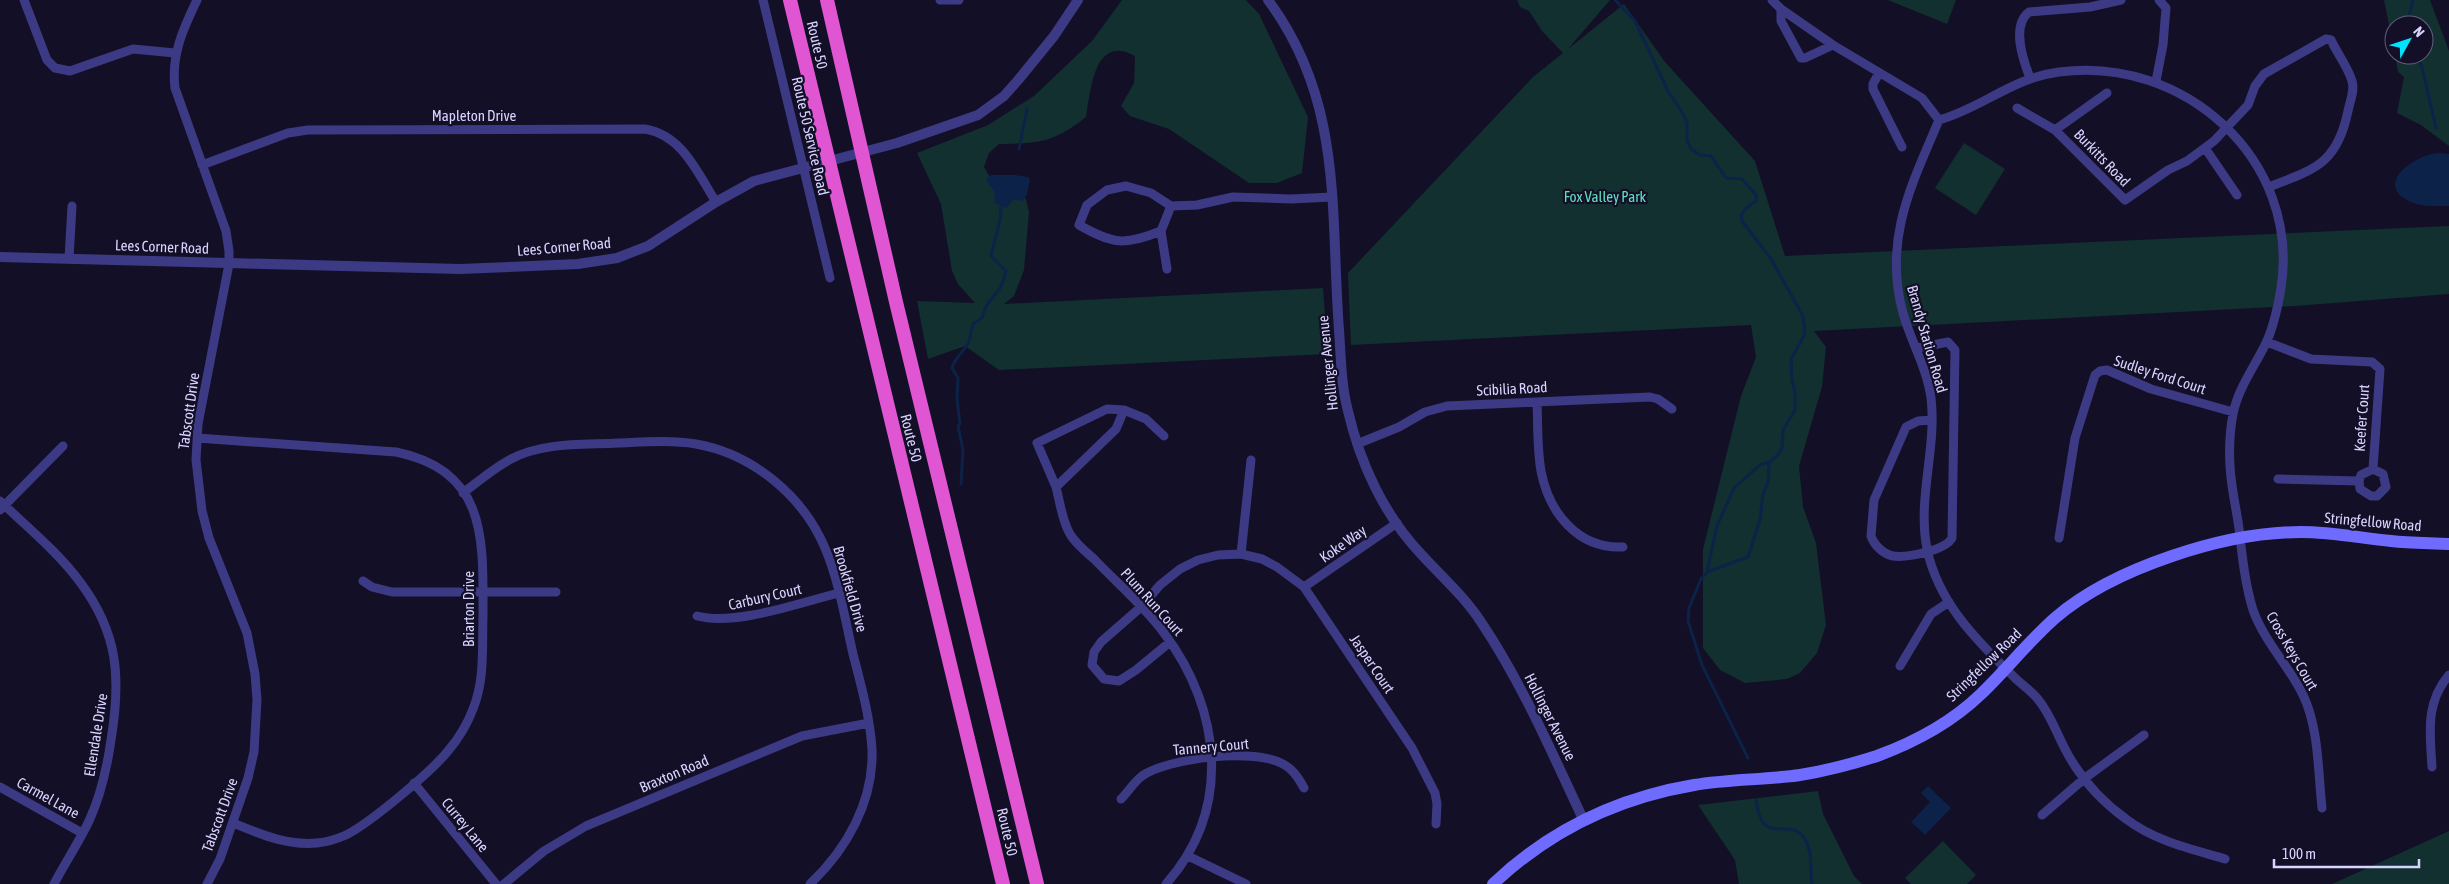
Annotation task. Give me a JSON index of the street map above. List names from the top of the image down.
{
  "streets": {
    "highway": ["Route 50"],
    "main road": ["Stringfellow Road"],
    "street": [
      "Mapleton Drive",
      "Route 50 Service Road",
      "Burkitts Road",
      "Lees Corner Road",
      "Brandy Station Road",
      "Hollinger Avenue",
      "Sudley Ford Court",
      "Scibilia Road",
      "Tabscott Drive",
      "Keefer Court",
      "Koke Way",
      "Brookfield Drive",
      "Carbury Court",
      "Plum Run Court",
      "Briarton Drive",
      "Cross Keys Court",
      "Jasper Court",
      "Ellendale Drive",
      "Tannery Court",
      "Braxton Road",
      "Carmel Lane",
      "Currey Lane"
    ]
  },
  "crossings": [
    ["Route 50", "Lees Corner Road"],
    ["Mapleton Drive", "Lees Corner Road"],
    ["Mapleton Drive", "Tabscott Drive"],
    ["Route 50 Service Road", "Lees Corner Road"],
    ["Lees Corner Road", "Tabscott Drive"],
    ["Brandy Station Road", "Stringfellow Road"],
    ["Hollinger Avenue", "Scibilia Road"],
    ["Hollinger Avenue", "Stringfellow Road"],
    ["Hollinger Avenue", "Koke Way"],
    ["Tabscott Drive", "Briarton Drive"],
    ["Stringfellow Road", "Cross Keys Court"],
    ["Koke Way", "Jasper Court"],
    ["Brookfield Drive", "Carbury Court"],
    ["Brookfield Drive", "Briarton Drive"],
    ["Brookfield Drive", "Braxton Road"],
    ["Plum Run Court", "Jasper Court"],
    ["Plum Run Court", "Tannery Court"],
    ["Briarton Drive", "Currey Lane"],
    ["Ellendale Drive", "Carmel Lane"]
  ],
  "parks": ["Fox Valley Park"],
  "scale_bar": "100 m",
  "north": "top right"
}
